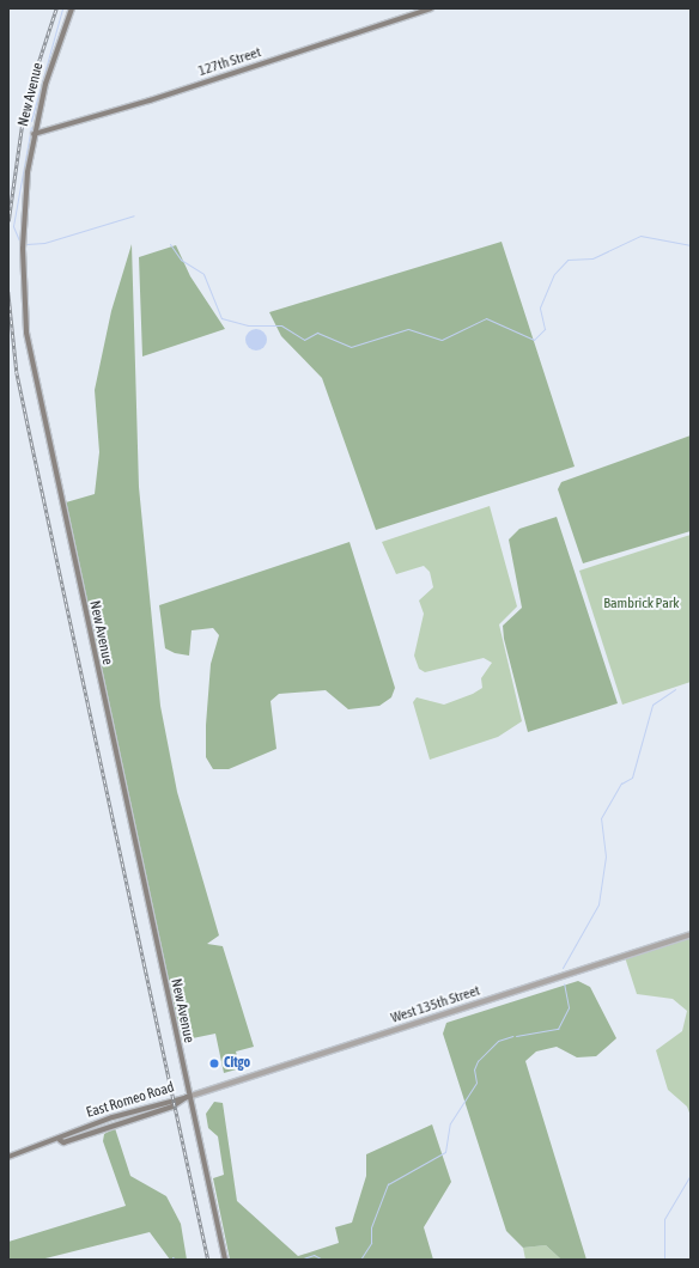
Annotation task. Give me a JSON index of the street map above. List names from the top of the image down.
{
  "streets": {
    "main road": ["127th Street", "New Avenue", "East Romeo Road"],
    "street": ["West 135th Street"]
  },
  "crossings": [
    ["127th Street", "New Avenue"],
    ["New Avenue", "West 135th Street"],
    ["New Avenue", "East Romeo Road"],
    ["West 135th Street", "East Romeo Road"]
  ],
  "parks": ["Bambrick Park"],
  "places": ["Citgo"]
}
